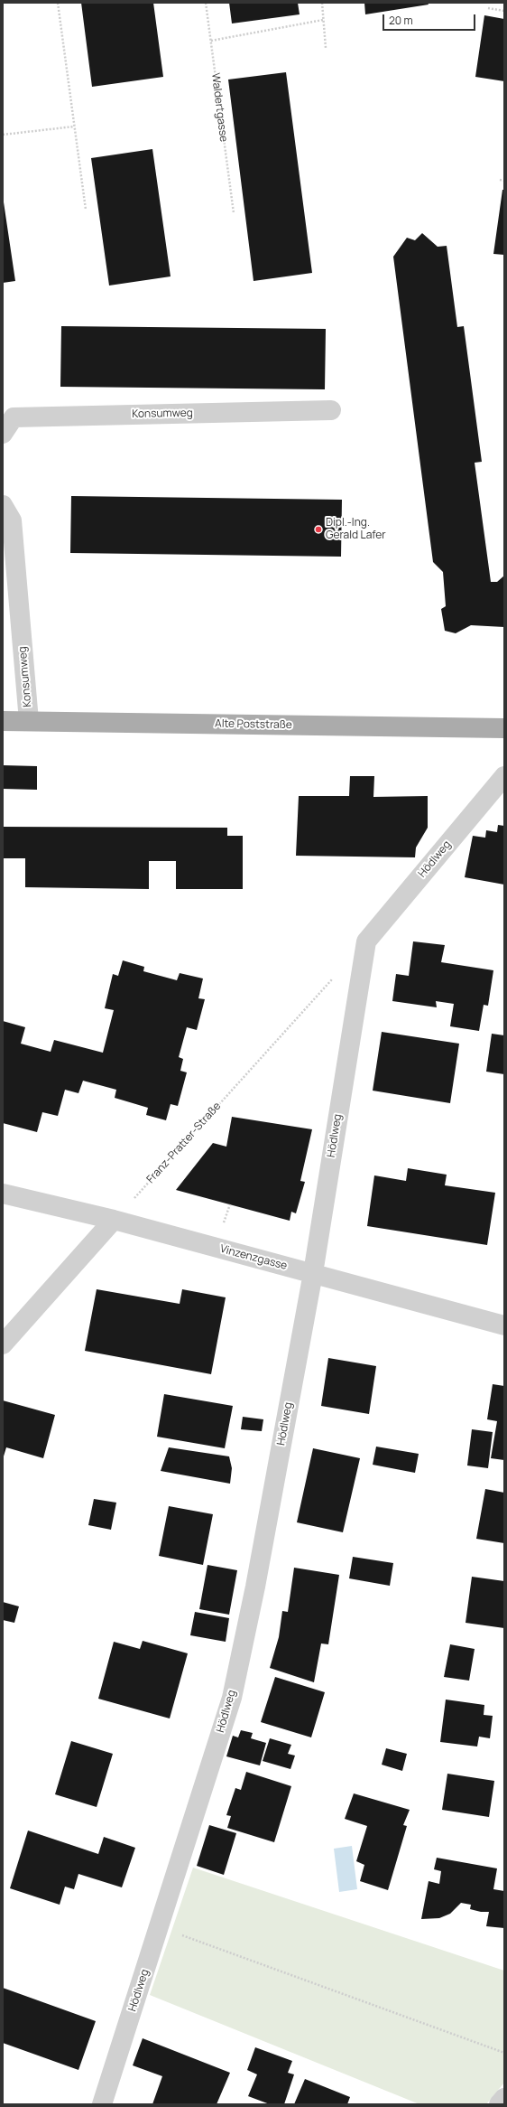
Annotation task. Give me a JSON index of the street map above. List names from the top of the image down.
{
  "streets": {
    "main road": ["Alte Poststraße"],
    "street": ["Konsumweg", "Hödlweg", "Vinzenzgasse"],
    "path": ["Waldertgasse", "Franz-Pratter-Straße"]
  },
  "crossings": [
    ["Konsumweg", "Alte Poststraße"],
    ["Hödlweg", "Vinzenzgasse"],
    ["Franz-Pratter-Straße", "Vinzenzgasse"]
  ],
  "places": ["Dipl.-Ing. Gerald Lafer"],
  "scale_bar": "20 m"
}
